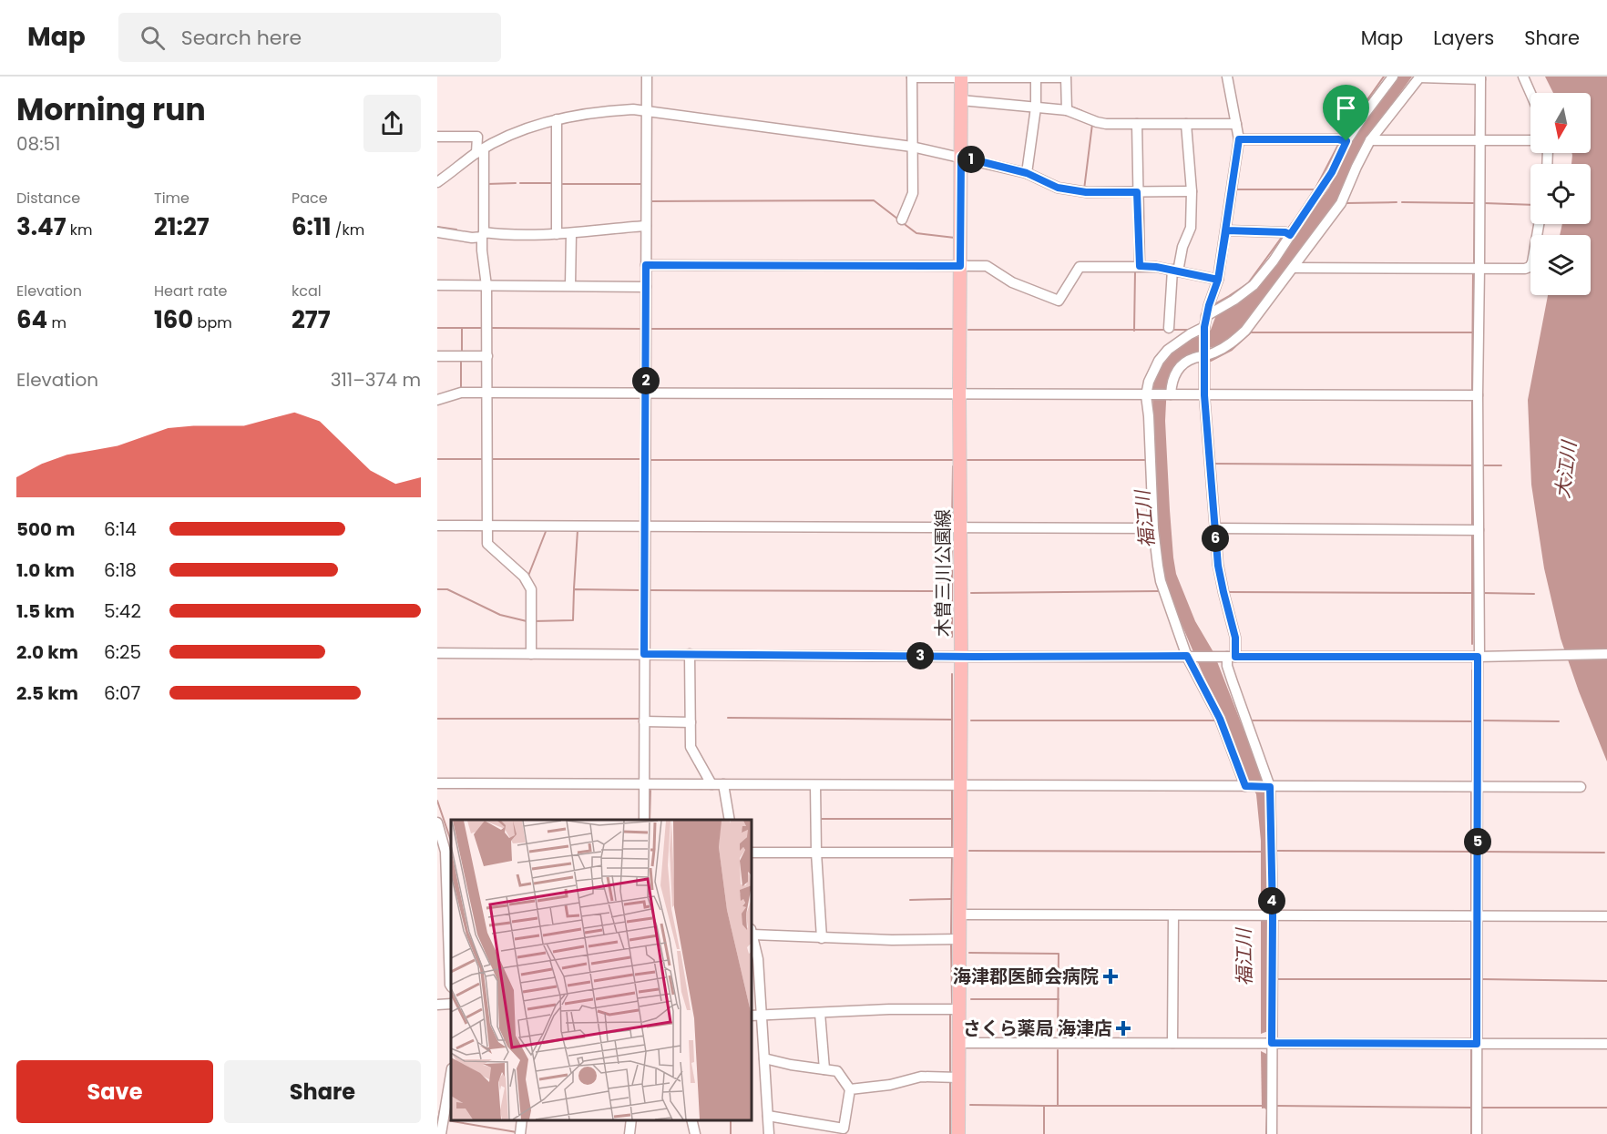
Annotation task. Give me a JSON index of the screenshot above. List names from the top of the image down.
{
  "streets": {
    "main road": ["木曽三川公園線"]
  },
  "water": ["大江川", "福江川"],
  "places": {
    "health": ["海津郡医師会病院", "さくら薬局 海津店"]
  },
  "north": "bottom",
  "page": {
    "header": "Map",
    "search": "Search here",
    "nav": ["Map", "Layers", "Share"],
    "heading": ["Morning run", "08:51"],
    "pins": [
      "1",
      "2",
      "6",
      "3",
      "5",
      "4"
    ],
    "stats": [
      ["Distance", "3.47 km"],
      ["Time", "21:27"],
      ["Pace", "6:11 /km"],
      ["Elevation", "64 m"],
      ["Heart rate", "160 bpm"],
      ["kcal", "277"]
    ],
    "chart": ["Elevation", "311–374 m"],
    "list": [
      {
        "name": "500 m",
        "note": "6:14"
      },
      {
        "name": "1.0 km",
        "note": "6:18"
      },
      {
        "name": "1.5 km",
        "note": "5:42"
      },
      {
        "name": "2.0 km",
        "note": "6:25"
      },
      {
        "name": "2.5 km",
        "note": "6:07"
      }
    ],
    "buttons": ["Save", "Share"]
  }
}
